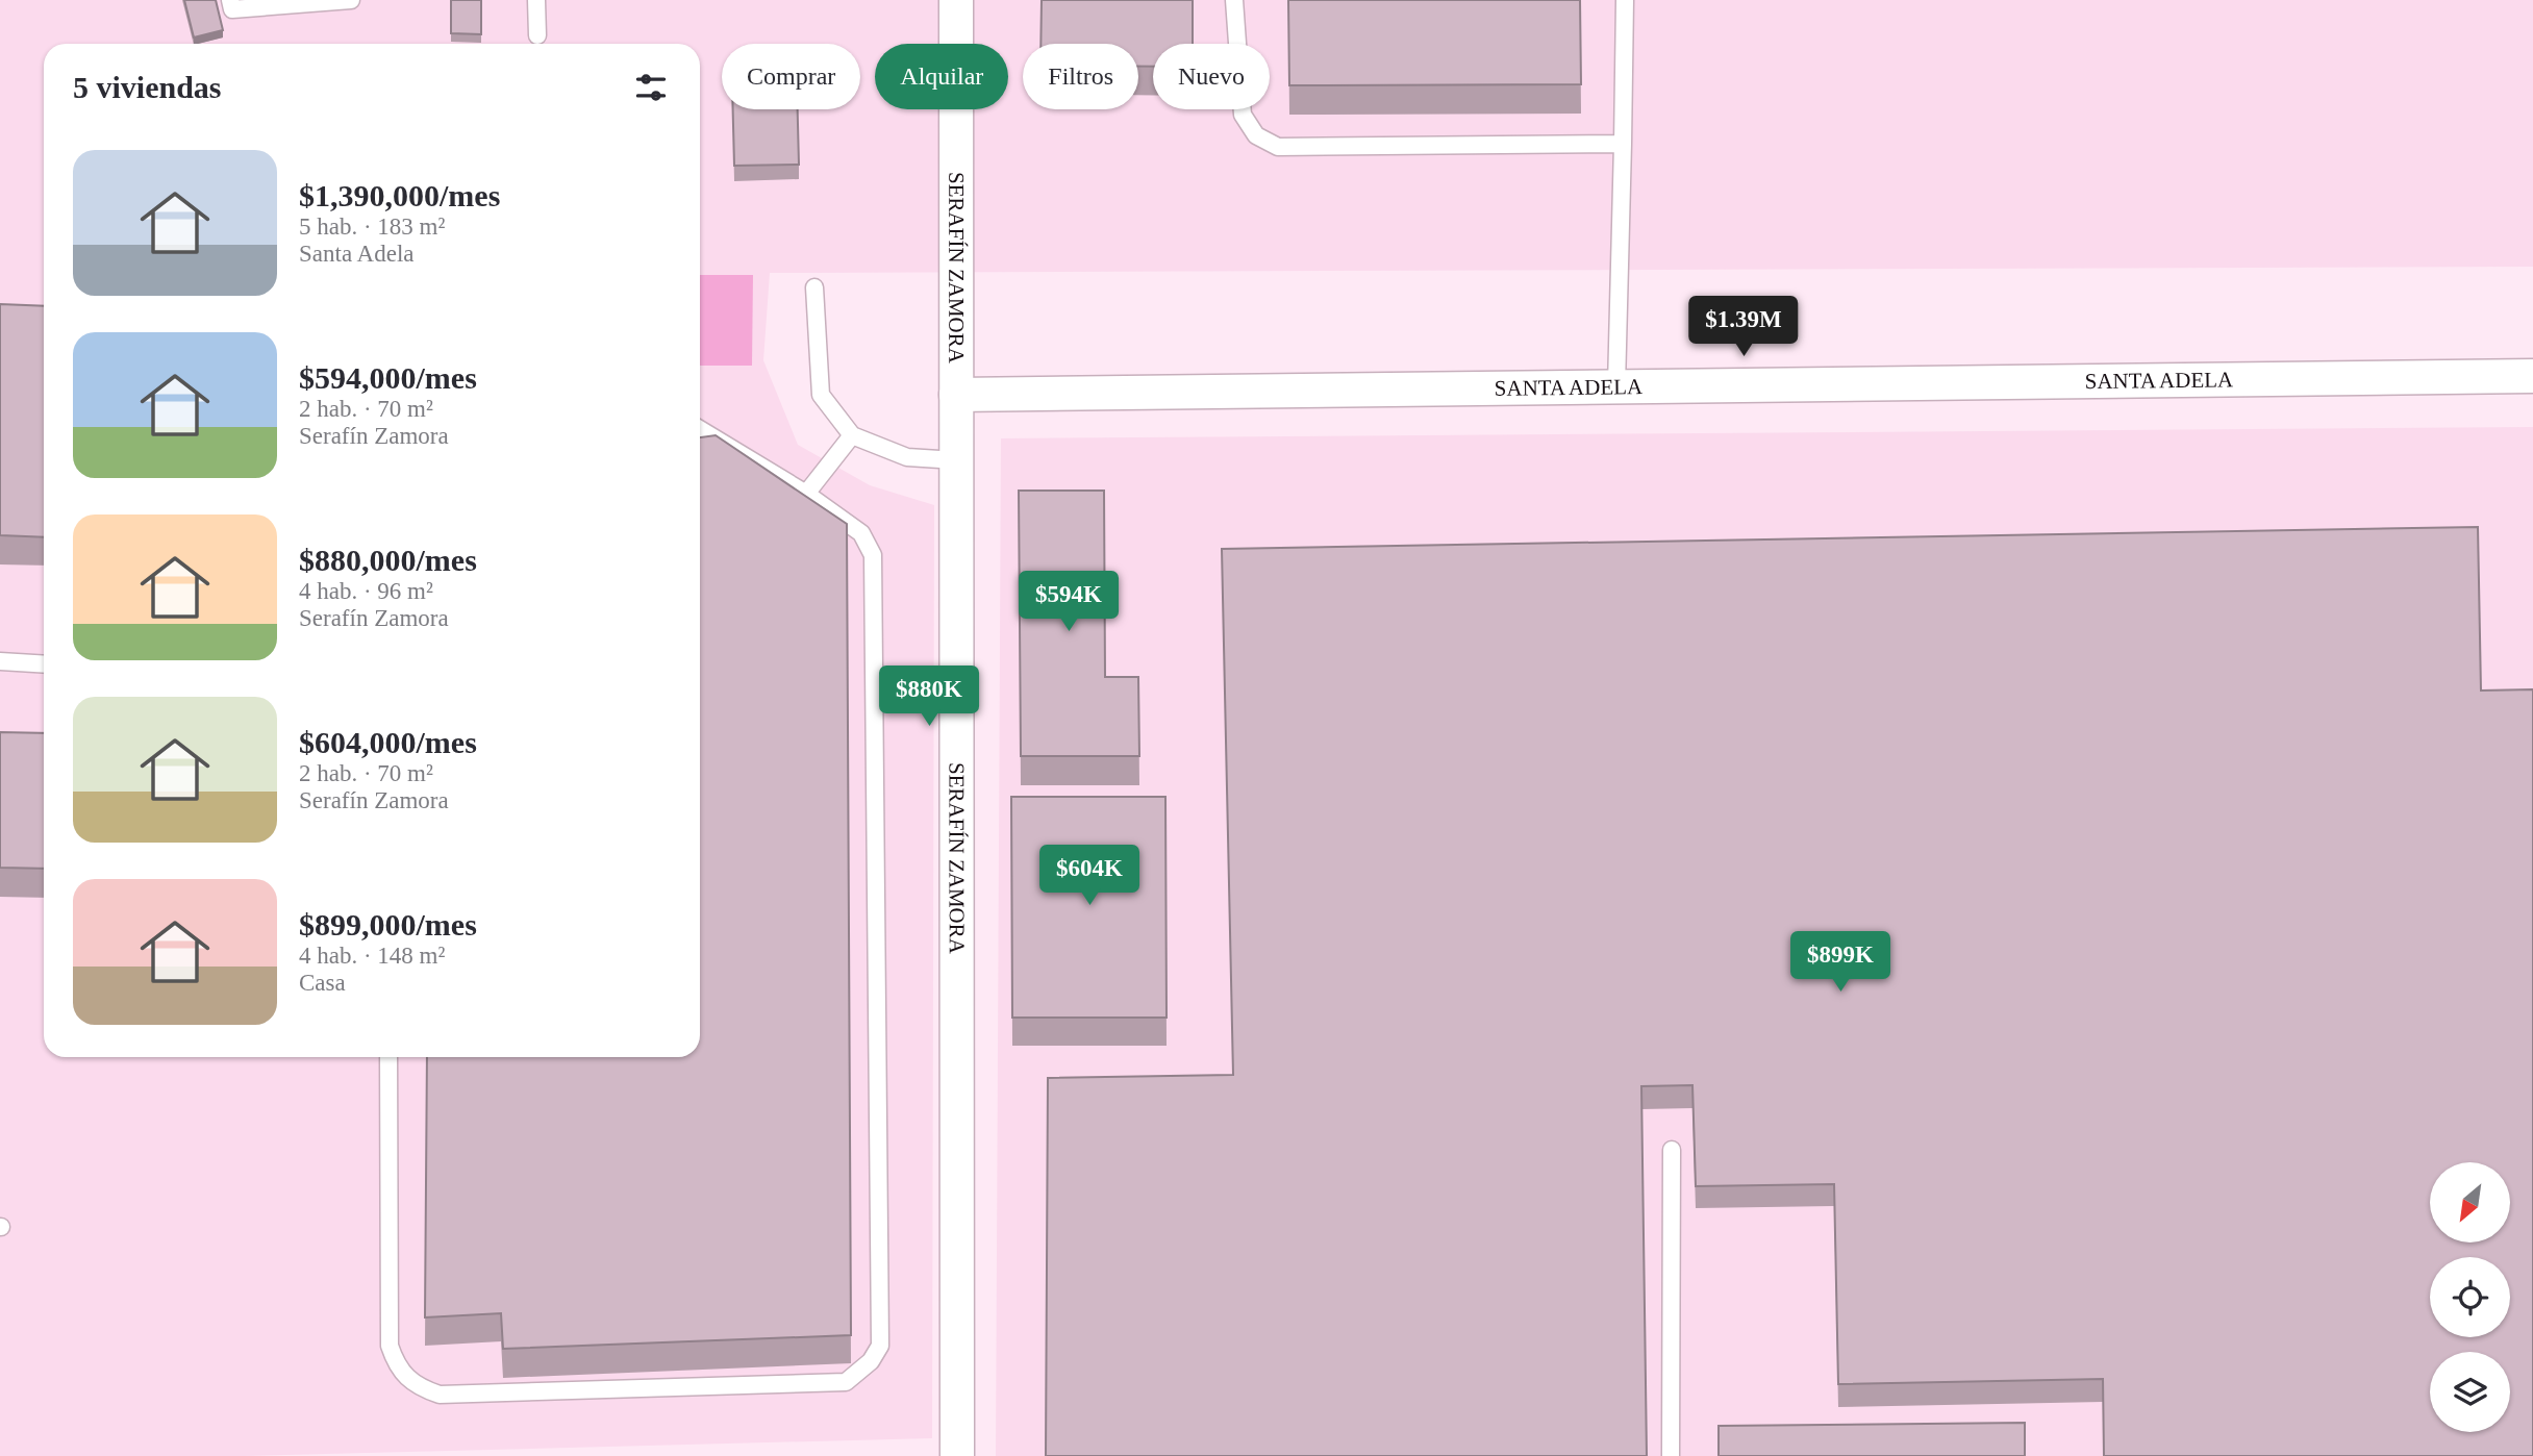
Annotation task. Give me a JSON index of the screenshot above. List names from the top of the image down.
{
  "streets": {
    "street": ["SERAFÍN ZAMORA", "SANTA ADELA"]
  },
  "crossings": [
    ["SERAFÍN ZAMORA", "SANTA ADELA"]
  ],
  "north": "bottom left",
  "page": {
    "chip": [
      "Comprar",
      "Alquilar",
      "Filtros",
      "Nuevo"
    ],
    "heading": "5 viviendas",
    "list": [
      {
        "name": "$1,390,000/mes",
        "note": "5 hab. · 183 m² · Santa Adela"
      },
      {
        "name": "$594,000/mes",
        "note": "2 hab. · 70 m² · Serafín Zamora"
      },
      {
        "name": "$880,000/mes",
        "note": "4 hab. · 96 m² · Serafín Zamora"
      },
      {
        "name": "$604,000/mes",
        "note": "2 hab. · 70 m² · Serafín Zamora"
      },
      {
        "name": "$899,000/mes",
        "note": "4 hab. · 148 m² · Casa"
      }
    ],
    "price": [
      "$1.39M",
      "$594K",
      "$880K",
      "$604K",
      "$899K"
    ]
  }
}
